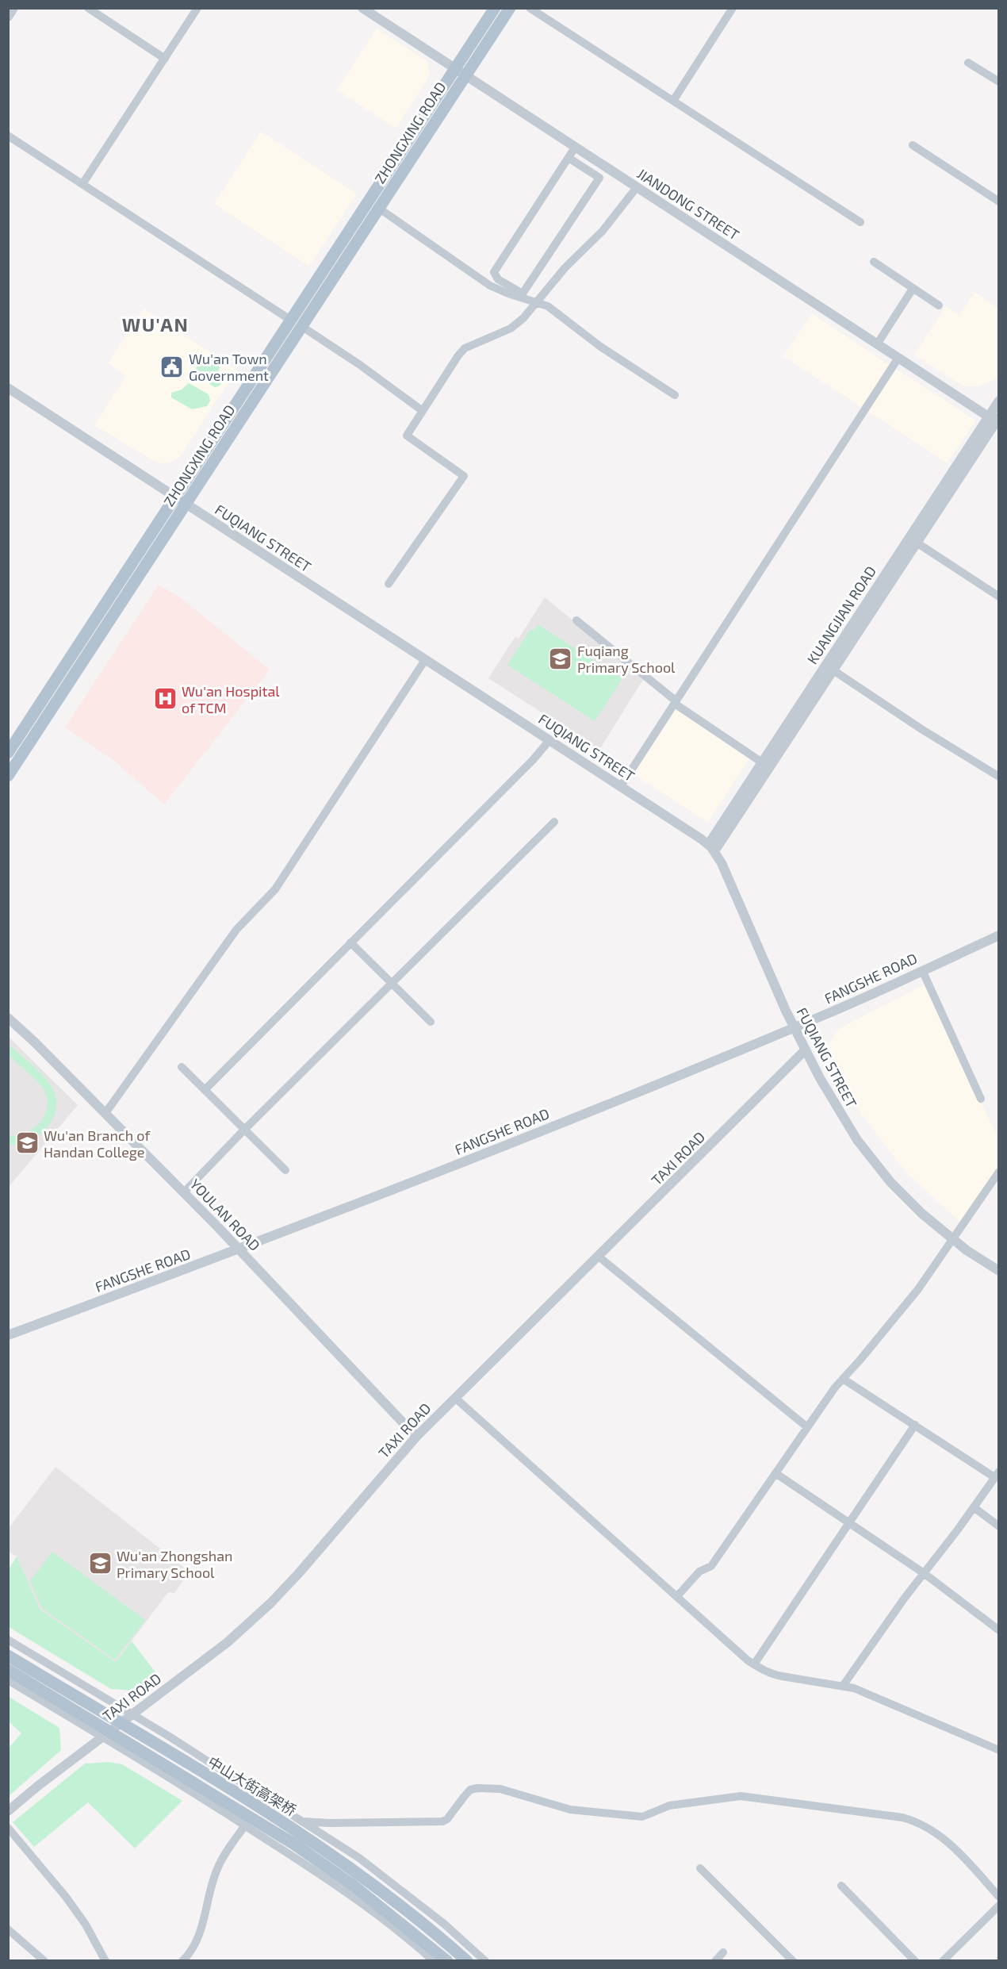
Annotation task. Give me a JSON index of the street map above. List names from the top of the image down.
{
  "streets": {
    "main road": ["ZHONGXING ROAD", "中山大街高架桥"],
    "street": [
      "JIANDONG STREET",
      "FUQIANG STREET",
      "KUANGJIAN ROAD",
      "FANGSHE ROAD",
      "TAXI ROAD",
      "YOULAN ROAD"
    ]
  },
  "crossings": [
    ["ZHONGXING ROAD", "JIANDONG STREET"],
    ["ZHONGXING ROAD", "FUQIANG STREET"],
    ["JIANDONG STREET", "KUANGJIAN ROAD"],
    ["FUQIANG STREET", "KUANGJIAN ROAD"],
    ["FUQIANG STREET", "FANGSHE ROAD"],
    ["FUQIANG STREET", "TAXI ROAD"],
    ["FANGSHE ROAD", "YOULAN ROAD"],
    ["TAXI ROAD", "YOULAN ROAD"]
  ],
  "districts": ["WU'AN"],
  "places": {
    "public building": ["Wu'an Town Government"],
    "school or university": ["Fuqiang Primary School", "Wu'an Branch of Handan College", "Wu'an Zhongshan Primary School"],
    "hospital": ["Wu'an Hospital of TCM"]
  }
}
